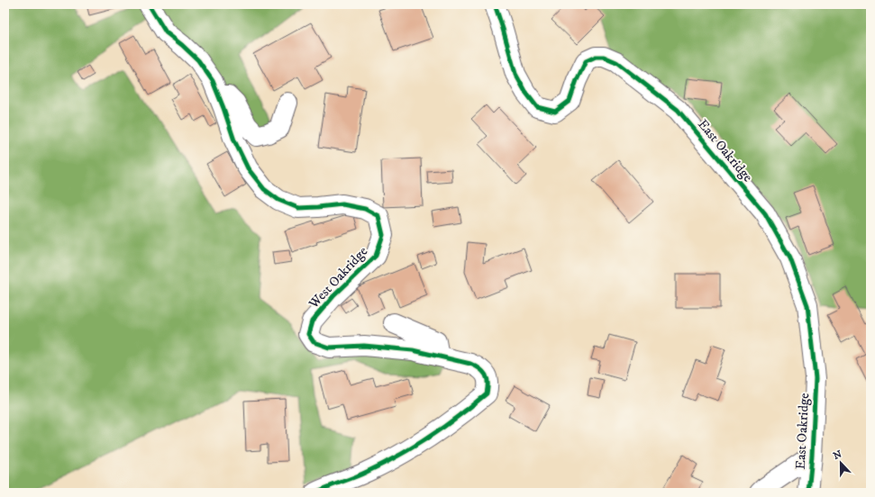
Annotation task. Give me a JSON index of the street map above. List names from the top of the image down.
{
  "streets": {
    "street": ["East Oakridge", "West Oakridge"]
  },
  "north": "top"
}
